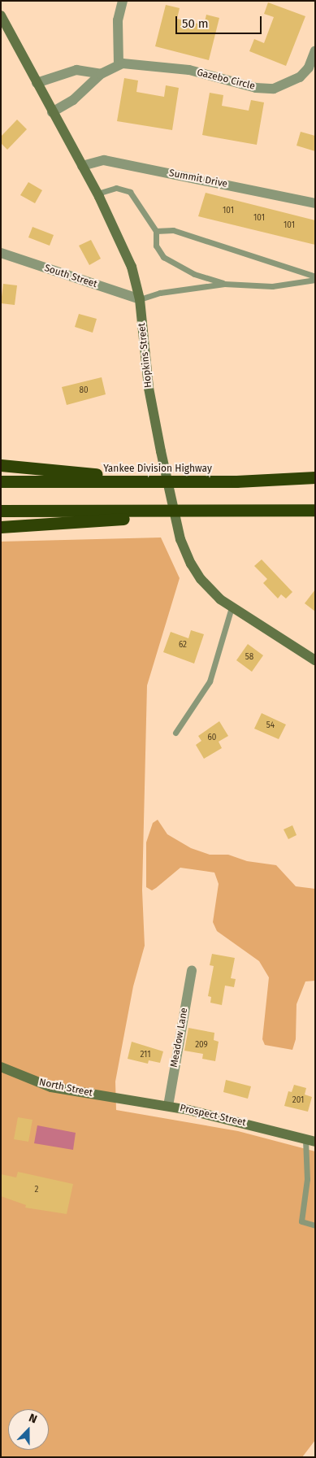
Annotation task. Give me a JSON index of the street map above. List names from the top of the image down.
{
  "streets": {
    "highway": ["Yankee Division Highway"],
    "main road": ["Hopkins Street", "North Street", "Prospect Street"],
    "street": [
      "Gazebo Circle",
      "Summit Drive",
      "South Street",
      "Meadow Lane"
    ]
  },
  "crossings": [
    ["Gazebo Circle", "Hopkins Street"],
    ["Summit Drive", "Hopkins Street"],
    ["South Street", "Hopkins Street"],
    ["Meadow Lane", "Prospect Street"],
    ["North Street", "Prospect Street"]
  ],
  "house_numbers": [
    "101",
    "101",
    "101",
    "80",
    "62",
    "58",
    "54",
    "60",
    "209",
    "211",
    "201",
    "2"
  ],
  "scale_bar": "50 m",
  "north": "top"
}
